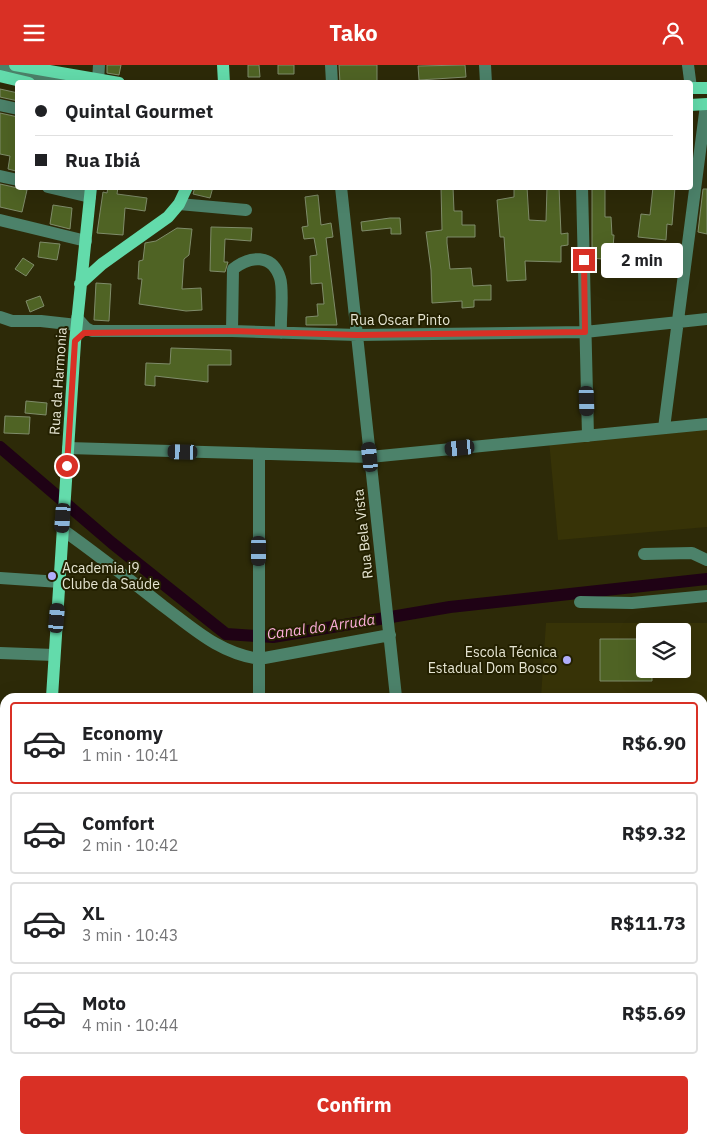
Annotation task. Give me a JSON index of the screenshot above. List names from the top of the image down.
{
  "streets": {
    "main road": ["Rua da Harmonia"],
    "street": ["Rua Oscar Pinto", "Rua Bela Vista"]
  },
  "crossings": [
    ["Rua Oscar Pinto", "Rua Bela Vista"]
  ],
  "water": ["Canal do Arruda"],
  "places": ["Academia i9 Clube da Saúde", "Escola Técnica Estadual Dom Bosco"],
  "page": {
    "header": "Tako",
    "banner": ["Quintal Gourmet", "Rua Ibiá"],
    "bubble": "2 min",
    "list": [
      {
        "name": "Economy",
        "note": "1 min · 10:41",
        "value": "R$6.90"
      },
      {
        "name": "Comfort",
        "note": "2 min · 10:42",
        "value": "R$9.32"
      },
      {
        "name": "XL",
        "note": "3 min · 10:43",
        "value": "R$11.73"
      },
      {
        "name": "Moto",
        "note": "4 min · 10:44",
        "value": "R$5.69"
      }
    ],
    "buttons": "Confirm"
  }
}
